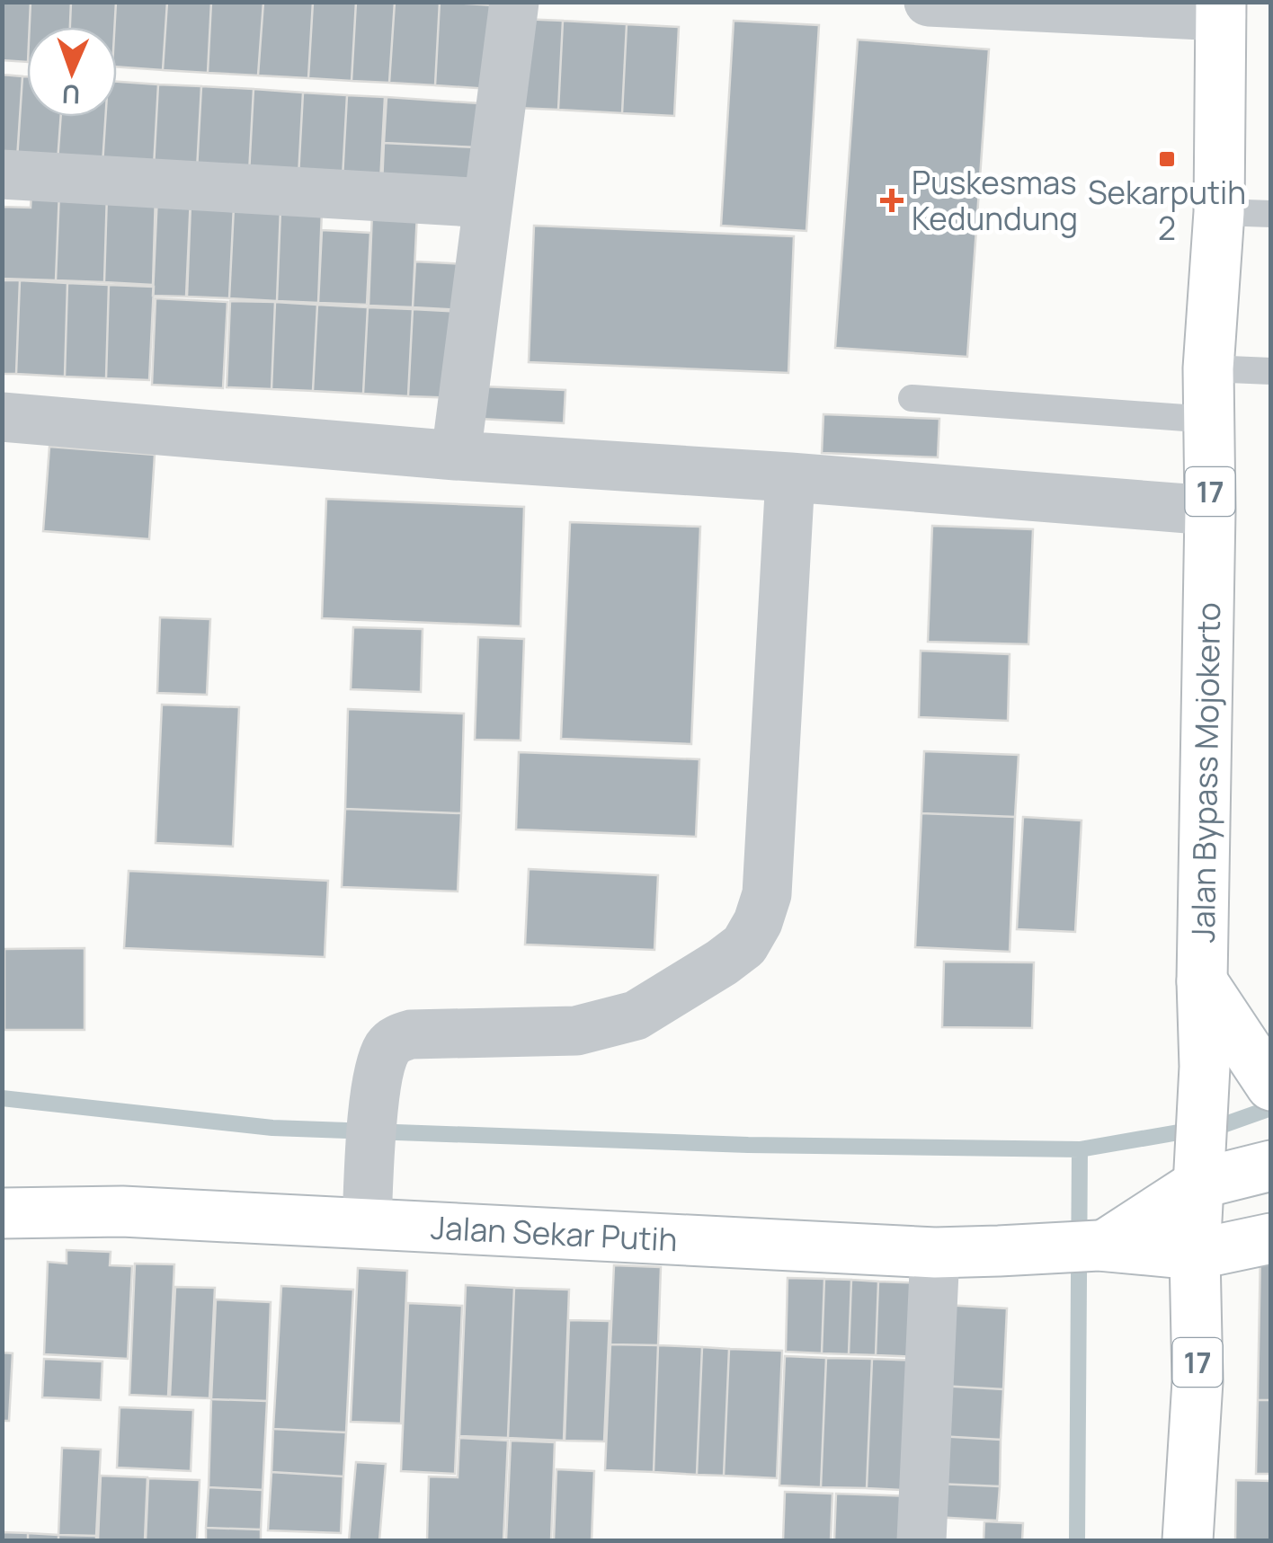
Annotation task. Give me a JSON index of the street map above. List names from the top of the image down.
{
  "streets": {
    "main road": ["17", "Jalan Bypass Mojokerto", "Jalan Sekar Putih"]
  },
  "crossings": [
    ["Jalan Bypass Mojokerto", "Jalan Sekar Putih"]
  ],
  "places": {
    "transit": ["Sekarputih 2"],
    "health": ["Puskesmas Kedundung"]
  },
  "north": "bottom"
}
